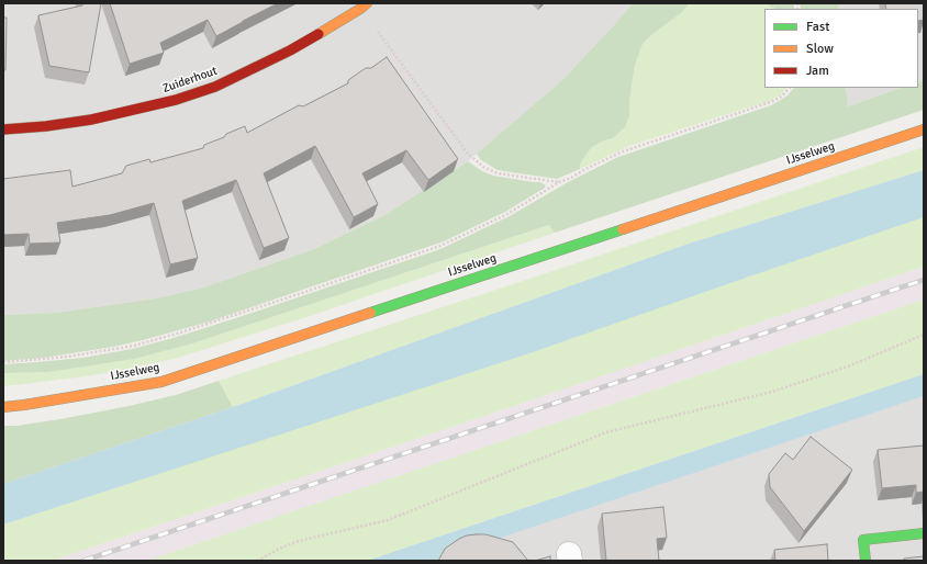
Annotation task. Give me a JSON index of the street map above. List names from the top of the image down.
{
  "streets": {
    "street": ["Zuiderhout", "IJsselweg"]
  },
  "legend": ["Fast", "Slow", "Jam"]
}
